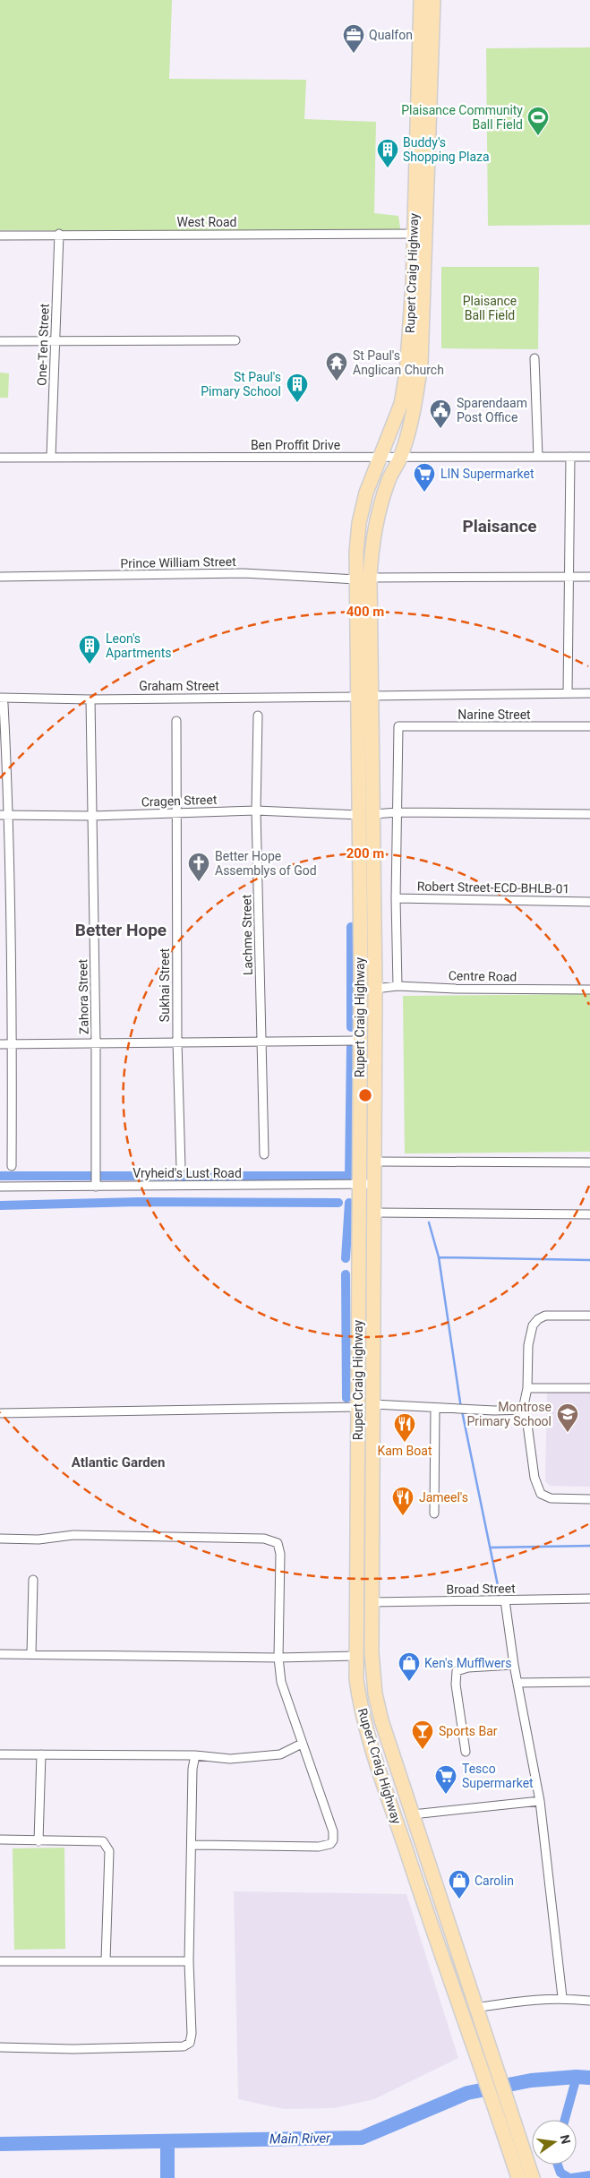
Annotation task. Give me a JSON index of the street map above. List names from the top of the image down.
{
  "streets": {
    "main road": ["Rupert Craig Highway"],
    "street": [
      "West Road",
      "One-Ten Street",
      "Ben Proffit Drive",
      "Prince William Street",
      "Graham Street",
      "Narine Street",
      "Cragen Street",
      "Robert Street-ECD-BHLB-01",
      "Lachme Street",
      "Centre Road",
      "Sukhai Street",
      "Zahora Street",
      "Vryheid's Lust Road",
      "Broad Street"
    ]
  },
  "crossings": [
    ["West Road", "Rupert Craig Highway"],
    ["West Road", "One-Ten Street"],
    ["Rupert Craig Highway", "Ben Proffit Drive"],
    ["Rupert Craig Highway", "Prince William Street"],
    ["Rupert Craig Highway", "Graham Street"],
    ["Rupert Craig Highway", "Cragen Street"],
    ["Rupert Craig Highway", "Centre Road"],
    ["Rupert Craig Highway", "Vryheid's Lust Road"],
    ["Rupert Craig Highway", "Broad Street"],
    ["One-Ten Street", "Ben Proffit Drive"],
    ["Graham Street", "Zahora Street"],
    ["Cragen Street", "Lachme Street"],
    ["Cragen Street", "Sukhai Street"],
    ["Cragen Street", "Zahora Street"],
    ["Zahora Street", "Vryheid's Lust Road"]
  ],
  "districts": ["Plaisance", "Better Hope", "Atlantic Garden"],
  "water": ["Main River"],
  "parks": ["Plaisance Ball Field"],
  "places": {
    "office": ["Qualfon"],
    "sports": ["Plaisance Community Ball Field"],
    "building": ["Buddy's Shopping Plaza", "St Paul's Pimary School", "Leon's Apartments"],
    "temple": ["St Paul's Anglican Church"],
    "public building": ["Sparendaam Post Office"],
    "supermarket": ["LIN Supermarket", "Tesco Supermarket"],
    "church": ["Better Hope Assemblys of God"],
    "school or university": ["Montrose Primary School"],
    "restaurant": ["Kam Boat", "Jameel's"],
    "shop": ["Ken's Mufflwers", "Carolin"],
    "bar": ["Sports Bar"]
  },
  "north": "right",
  "rings": ["400 m", "200 m"]
}
